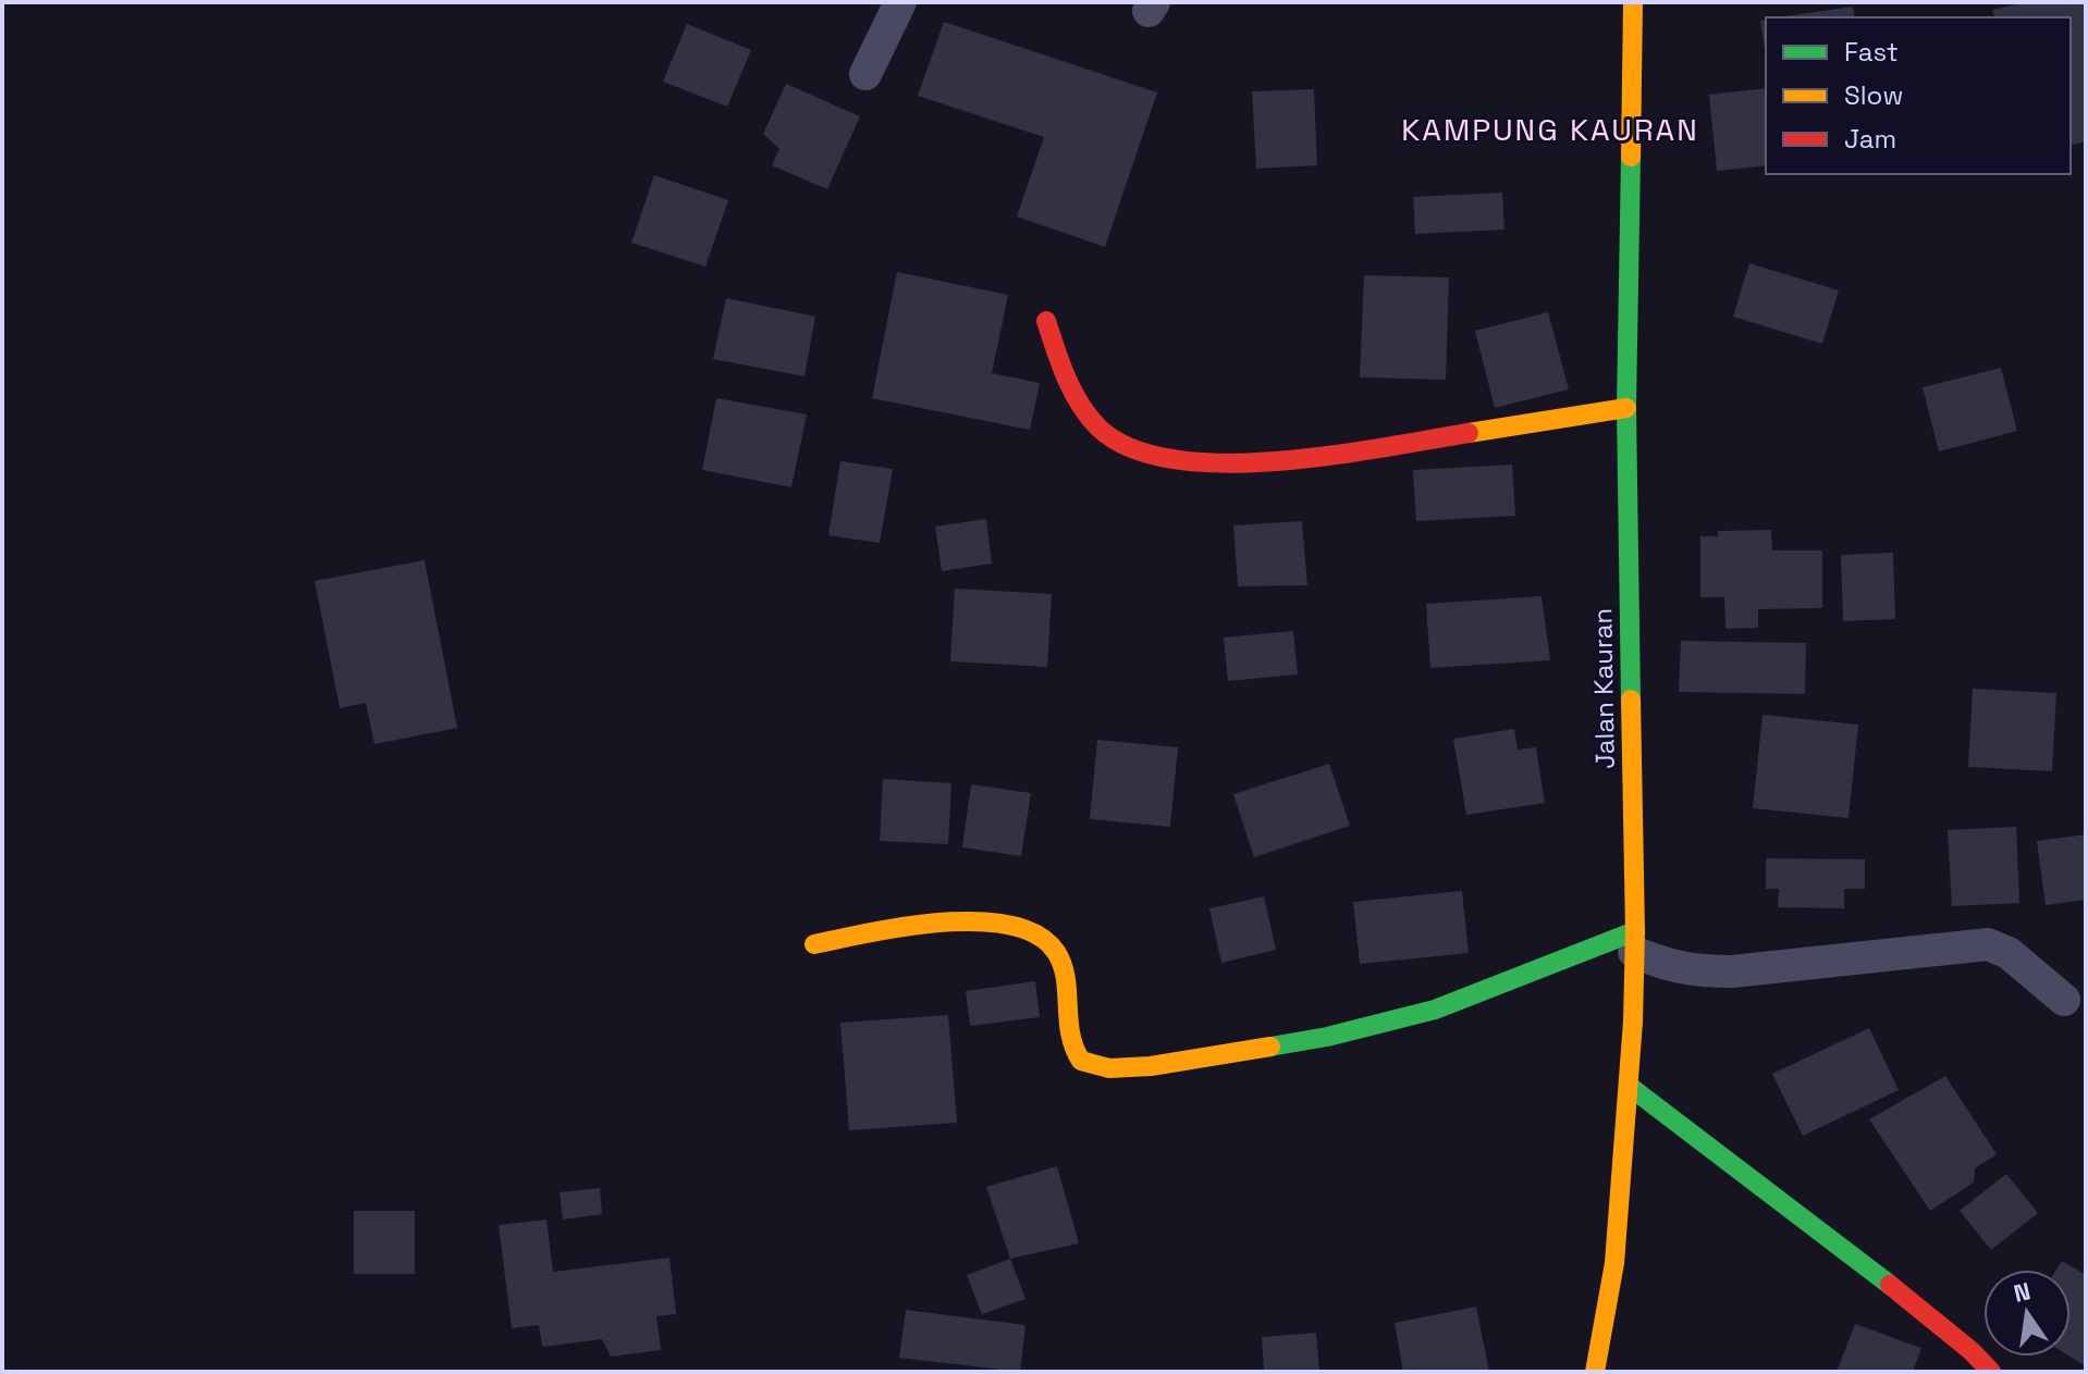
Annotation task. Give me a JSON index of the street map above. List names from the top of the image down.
{
  "streets": {
    "street": ["Jalan Kauran"]
  },
  "districts": ["KAMPUNG KAURAN"],
  "legend": ["Fast", "Slow", "Jam"],
  "north": "top"
}
